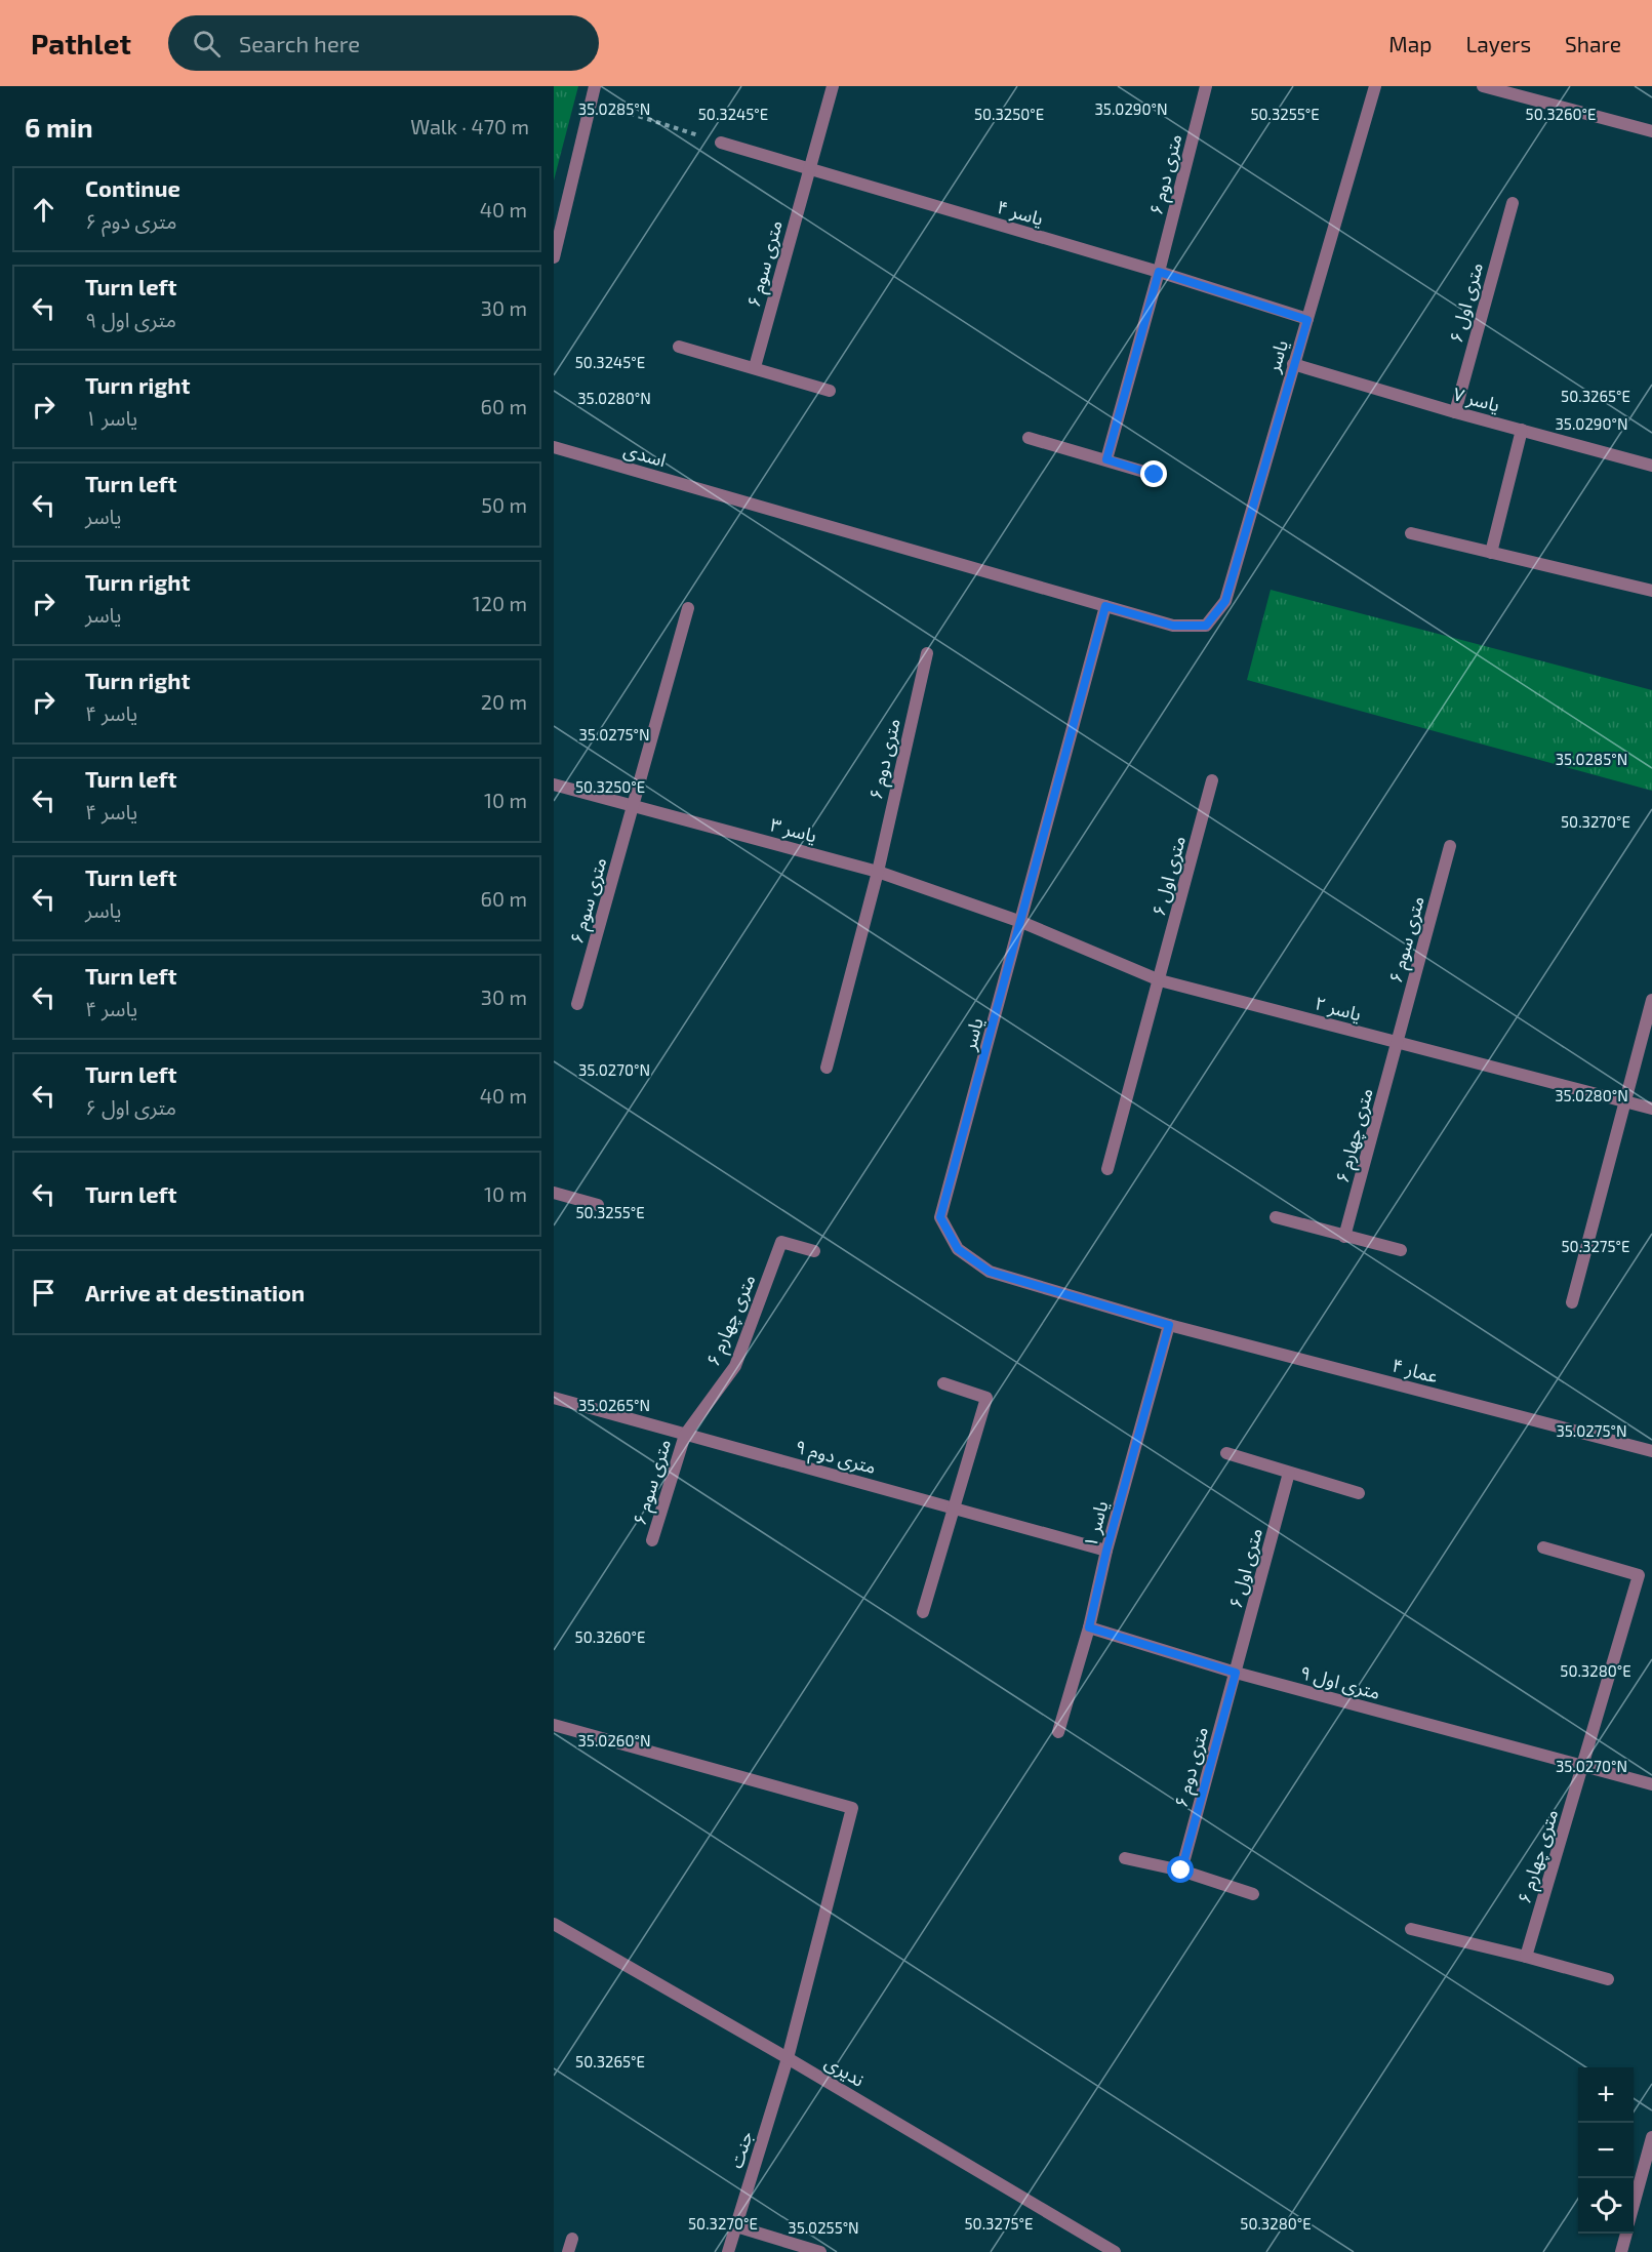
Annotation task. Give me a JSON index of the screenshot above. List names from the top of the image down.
{
  "streets": {
    "street": [
      "۶ متری دوم",
      "یاسر ۴",
      "۶ متری سوم",
      "۶ متری اول",
      "یاسر",
      "یاسر ۷",
      "اسدی",
      "یاسر ۳",
      "یاسر ۲",
      "۶ متری چهارم",
      "عمار ۴",
      "۹ متری دوم",
      "یاسر ۱",
      "۹ متری اول",
      "ندیری",
      "جنت"
    ]
  },
  "crossings": [
    ["۶ متری دوم", "یاسر ۴"],
    ["۶ متری دوم", "۶ متری اول"],
    ["۶ متری دوم", "یاسر ۳"],
    ["۶ متری دوم", "۹ متری اول"],
    ["یاسر ۴", "۶ متری سوم"],
    ["یاسر ۴", "یاسر"],
    ["۶ متری سوم", "یاسر ۳"],
    ["۶ متری سوم", "یاسر ۲"],
    ["۶ متری سوم", "۶ متری چهارم"],
    ["۶ متری سوم", "۹ متری دوم"],
    ["۶ متری اول", "یاسر ۷"],
    ["۶ متری اول", "یاسر ۲"],
    ["۶ متری اول", "۹ متری اول"],
    ["یاسر", "یاسر ۷"],
    ["یاسر", "اسدی"],
    ["یاسر", "یاسر ۳"],
    ["یاسر", "یاسر ۲"],
    ["یاسر", "عمار ۴"],
    ["یاسر", "یاسر ۱"],
    ["یاسر ۳", "یاسر ۲"],
    ["یاسر ۲", "۶ متری چهارم"],
    ["۶ متری چهارم", "۹ متری دوم"],
    ["۶ متری چهارم", "۹ متری اول"],
    ["عمار ۴", "یاسر ۱"],
    ["۹ متری دوم", "یاسر ۱"],
    ["یاسر ۱", "۹ متری اول"],
    ["ندیری", "جنت"]
  ],
  "page": {
    "header": "Pathlet",
    "search": "Search here",
    "nav": ["Map", "Layers", "Share"],
    "heading": ["6 min", "Walk · 470 m"],
    "list": [
      ["Continue", "۶ متری دوم", "40 m"],
      ["Turn left", "۹ متری اول", "30 m"],
      ["Turn right", "یاسر ۱", "60 m"],
      ["Turn left", "یاسر", "50 m"],
      ["Turn right", "یاسر", "120 m"],
      ["Turn right", "یاسر ۴", "20 m"],
      ["Turn left", "یاسر ۴", "10 m"],
      ["Turn left", "یاسر", "60 m"],
      ["Turn left", "یاسر ۴", "30 m"],
      ["Turn left", "۶ متری اول", "40 m"],
      ["Turn left", "10 m"],
      "Arrive at destination"
    ],
    "map_buttons": ["+", "−"]
  },
  "coordinates": [
    "35.0285°N",
    "35.0290°N",
    "50.3245°E",
    "50.3250°E",
    "50.3255°E",
    "50.3260°E",
    "50.3265°E",
    "35.0280°N",
    "35.0275°N",
    "50.3270°E",
    "35.0270°N",
    "50.3275°E",
    "35.0265°N",
    "50.3280°E",
    "35.0260°N",
    "35.0255°N"
  ]
}
